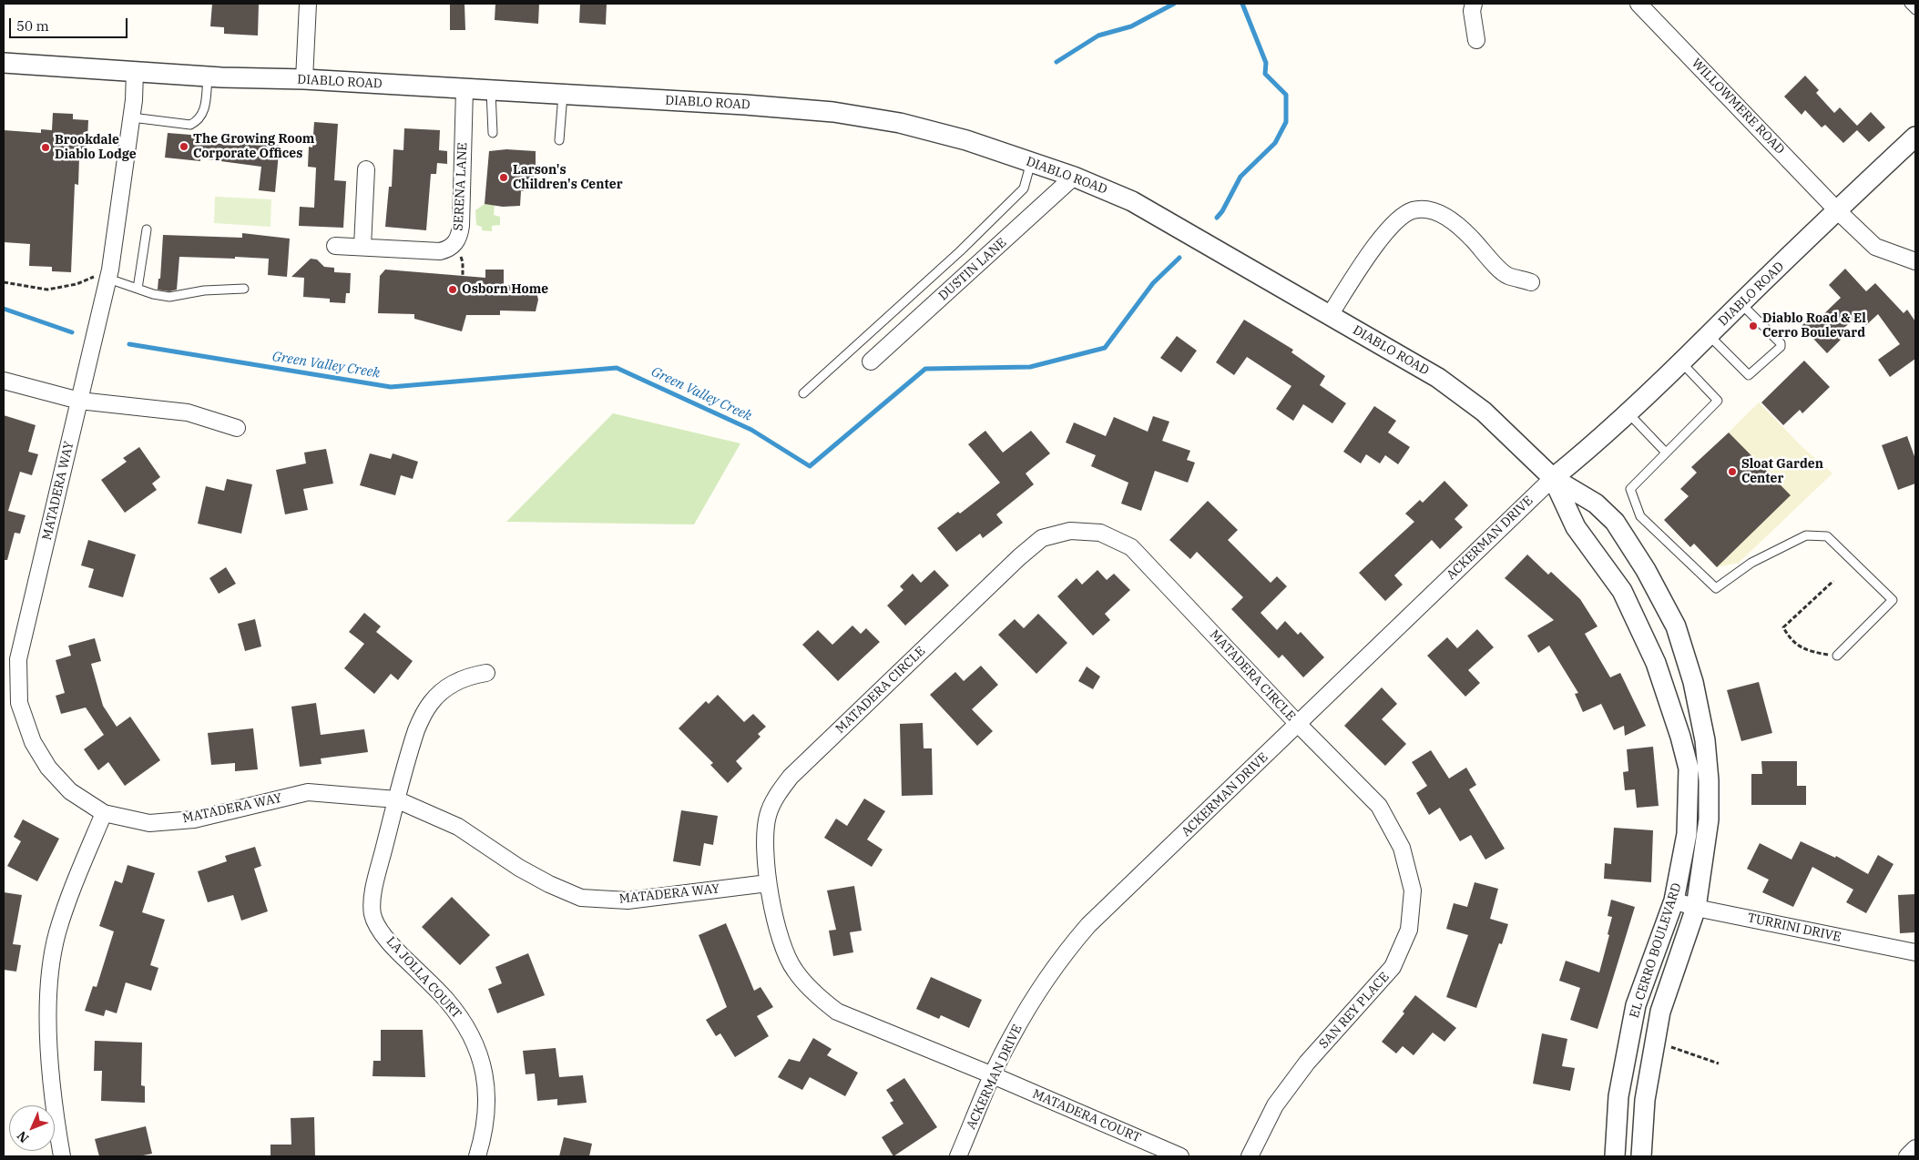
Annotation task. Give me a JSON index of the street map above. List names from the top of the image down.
{
  "streets": {
    "street": [
      "DIABLO ROAD",
      "WILLOWMERE ROAD",
      "SERENA LANE",
      "DUSTIN LANE",
      "MATADERA WAY",
      "ACKERMAN DRIVE",
      "MATADERA CIRCLE",
      "TURRINI DRIVE",
      "EL CERRO BOULEVARD",
      "LA JOLLA COURT",
      "SAN REY PLACE",
      "MATADERA COURT"
    ]
  },
  "crossings": [
    ["DIABLO ROAD", "WILLOWMERE ROAD"],
    ["DIABLO ROAD", "SERENA LANE"],
    ["DIABLO ROAD", "DUSTIN LANE"],
    ["DIABLO ROAD", "MATADERA WAY"],
    ["DIABLO ROAD", "ACKERMAN DRIVE"],
    ["DIABLO ROAD", "EL CERRO BOULEVARD"],
    ["MATADERA WAY", "MATADERA CIRCLE"],
    ["MATADERA WAY", "LA JOLLA COURT"],
    ["ACKERMAN DRIVE", "MATADERA CIRCLE"],
    ["ACKERMAN DRIVE", "EL CERRO BOULEVARD"],
    ["ACKERMAN DRIVE", "SAN REY PLACE"],
    ["ACKERMAN DRIVE", "MATADERA COURT"],
    ["MATADERA CIRCLE", "SAN REY PLACE"],
    ["MATADERA CIRCLE", "MATADERA COURT"],
    ["TURRINI DRIVE", "EL CERRO BOULEVARD"]
  ],
  "water": ["Green Valley Creek"],
  "places": [
    "The Growing Room Corporate Offices",
    "Brookdale Diablo Lodge",
    "Larson's Children's Center",
    "Osborn Home",
    "Diablo Road & El Cerro Boulevard",
    "Sloat Garden Center"
  ],
  "scale_bar": "50 m",
  "north": "bottom left"
}
